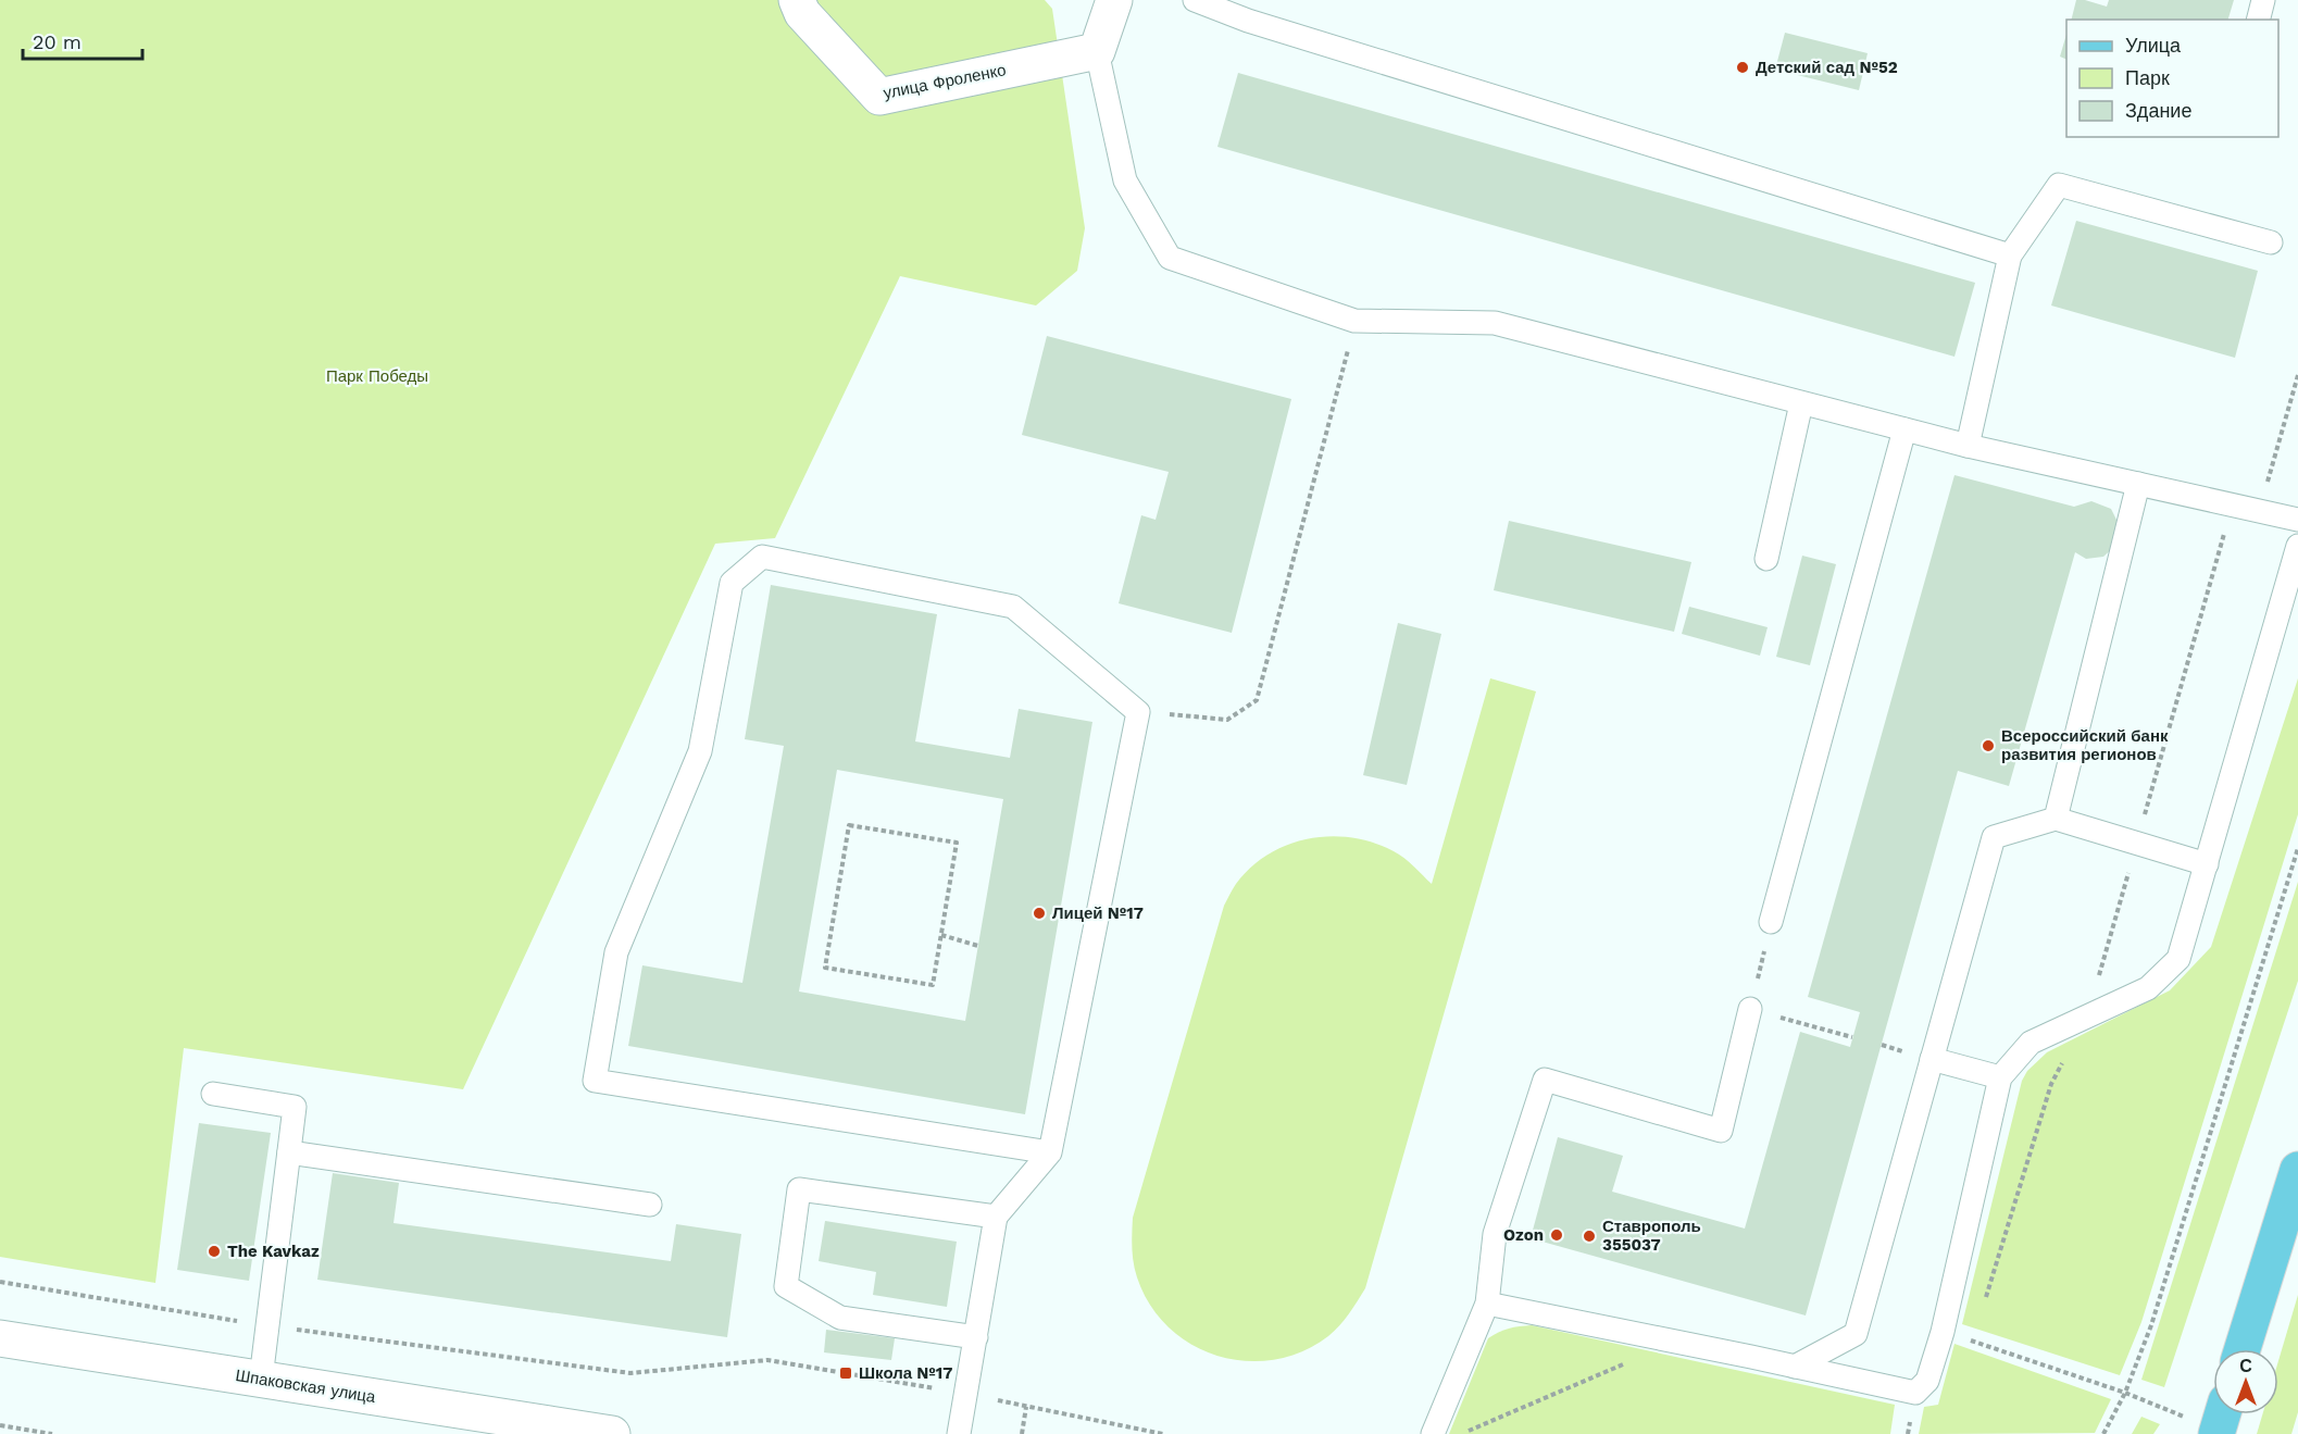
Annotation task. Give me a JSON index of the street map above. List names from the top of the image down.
{
  "streets": {
    "main road": ["улица Фроленко", "Шпаковская улица"]
  },
  "parks": ["Парк Победы"],
  "places": {
    "other": [
      "Детский сад №52",
      "Всероссийский банк развития регионов",
      "Лицей №17",
      "Ozon",
      "Ставрополь 355037",
      "The Kavkaz"
    ],
    "transit": ["Школа №17"]
  },
  "legend": ["Улица", "Парк", "Здание"],
  "scale_bar": "20 m",
  "north": "top"
}
